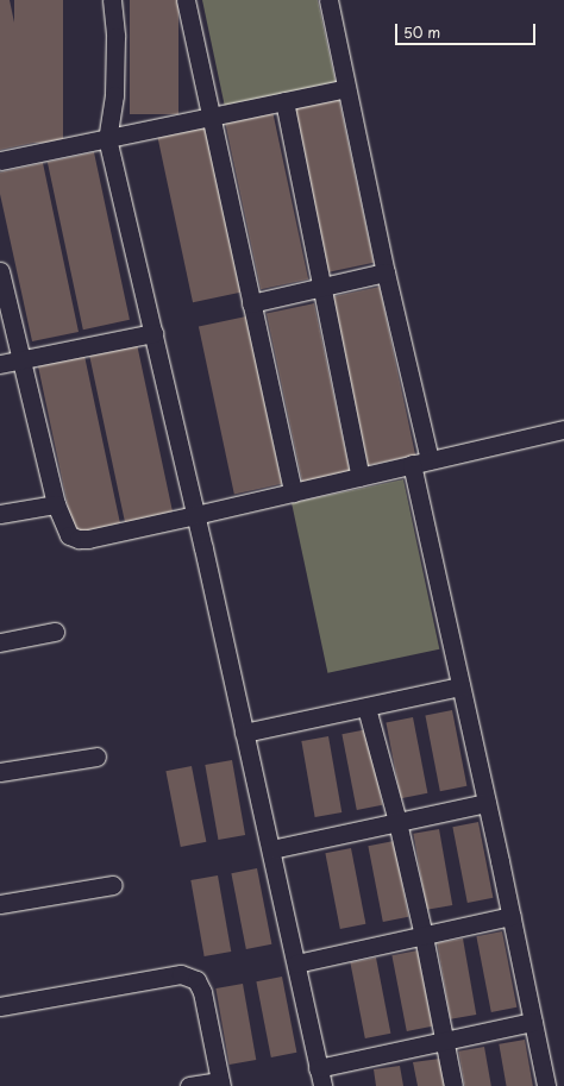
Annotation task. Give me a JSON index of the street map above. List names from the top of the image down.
{
  "scale_bar": "50 m"
}
